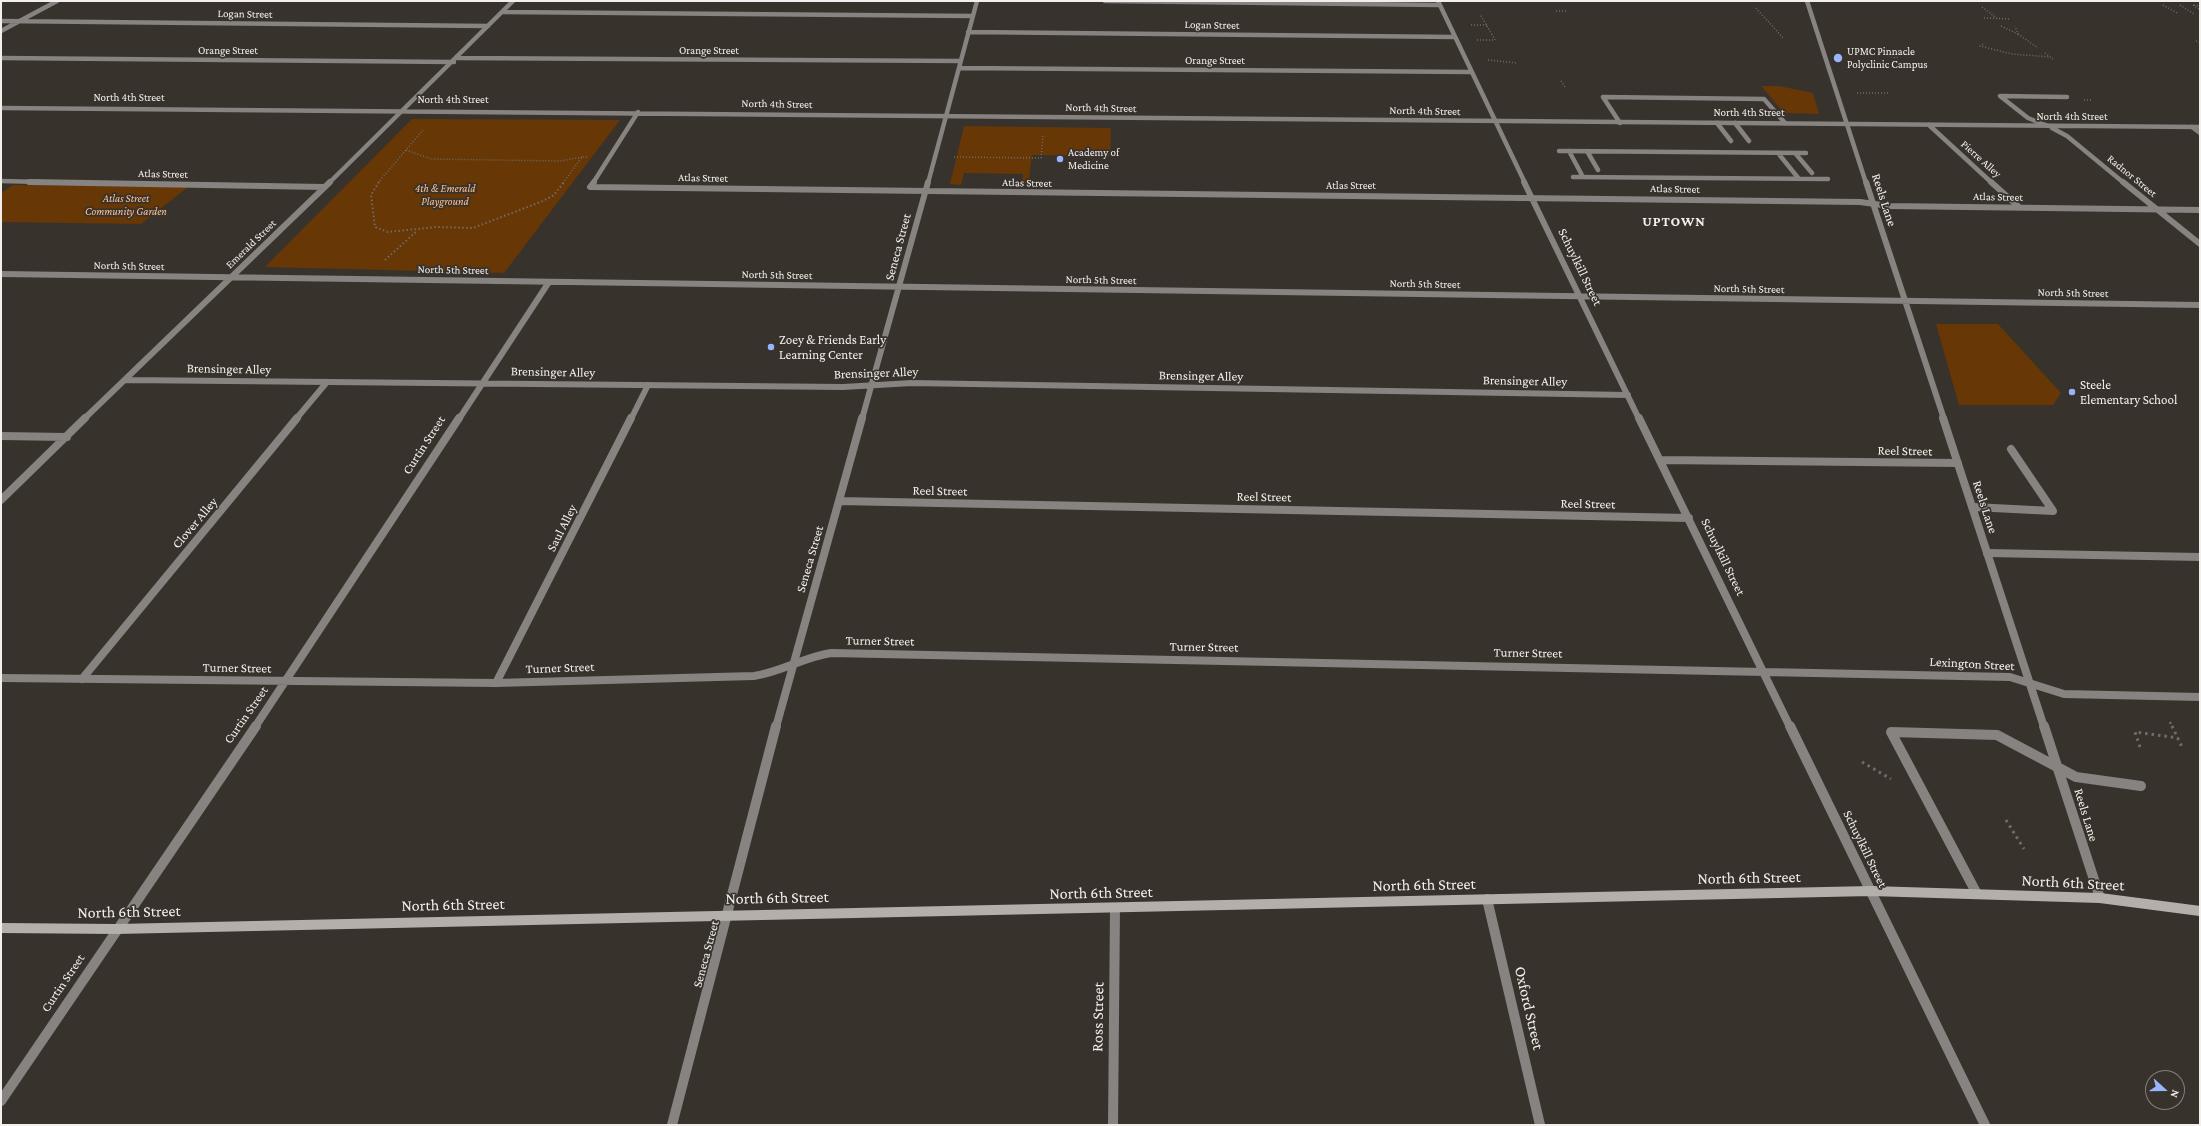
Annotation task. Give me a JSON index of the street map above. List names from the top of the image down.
{
  "streets": {
    "main road": ["North 6th Street"],
    "street": [
      "Logan Street",
      "Orange Street",
      "North 4th Street",
      "Pierre Alley",
      "Atlas Street",
      "Radnor Street",
      "Reels Lane",
      "Emerald Street",
      "Seneca Street",
      "North 5th Street",
      "Schuylkill Street",
      "Brensinger Alley",
      "Curtin Street",
      "Reel Street",
      "Clover Alley",
      "Saul Alley",
      "Turner Street",
      "Lexington Street",
      "Oxford Street",
      "Ross Street"
    ]
  },
  "crossings": [
    ["Logan Street", "Emerald Street"],
    ["Logan Street", "Seneca Street"],
    ["Logan Street", "Schuylkill Street"],
    ["Orange Street", "Emerald Street"],
    ["Orange Street", "Seneca Street"],
    ["Orange Street", "Schuylkill Street"],
    ["North 4th Street", "Pierre Alley"],
    ["North 4th Street", "Atlas Street"],
    ["North 4th Street", "Radnor Street"],
    ["North 4th Street", "Reels Lane"],
    ["North 4th Street", "Emerald Street"],
    ["North 4th Street", "Seneca Street"],
    ["North 4th Street", "Schuylkill Street"],
    ["Pierre Alley", "Atlas Street"],
    ["Atlas Street", "Radnor Street"],
    ["Atlas Street", "Reels Lane"],
    ["Atlas Street", "Emerald Street"],
    ["Atlas Street", "Seneca Street"],
    ["Atlas Street", "Schuylkill Street"],
    ["Reels Lane", "North 5th Street"],
    ["Reels Lane", "Reel Street"],
    ["Reels Lane", "Lexington Street"],
    ["Reels Lane", "North 6th Street"],
    ["Emerald Street", "North 5th Street"],
    ["Emerald Street", "Brensinger Alley"],
    ["Seneca Street", "North 5th Street"],
    ["Seneca Street", "Brensinger Alley"],
    ["Seneca Street", "Reel Street"],
    ["Seneca Street", "Turner Street"],
    ["Seneca Street", "North 6th Street"],
    ["North 5th Street", "Schuylkill Street"],
    ["North 5th Street", "Curtin Street"],
    ["Schuylkill Street", "Brensinger Alley"],
    ["Schuylkill Street", "Reel Street"],
    ["Schuylkill Street", "Turner Street"],
    ["Schuylkill Street", "Lexington Street"],
    ["Schuylkill Street", "North 6th Street"],
    ["Brensinger Alley", "Curtin Street"],
    ["Brensinger Alley", "Clover Alley"],
    ["Brensinger Alley", "Saul Alley"],
    ["Curtin Street", "Turner Street"],
    ["Curtin Street", "North 6th Street"],
    ["Clover Alley", "Turner Street"],
    ["Saul Alley", "Turner Street"],
    ["Turner Street", "Lexington Street"],
    ["North 6th Street", "Oxford Street"],
    ["North 6th Street", "Ross Street"]
  ],
  "districts": ["UPTOWN"],
  "parks": ["4th & Emerald Playground", "Atlas Street Community Garden"],
  "places": [
    "UPMC Pinnacle Polyclinic Campus",
    "Academy of Medicine",
    "Zoey & Friends Early Learning Center",
    "Steele Elementary School"
  ],
  "north": "right"
}
